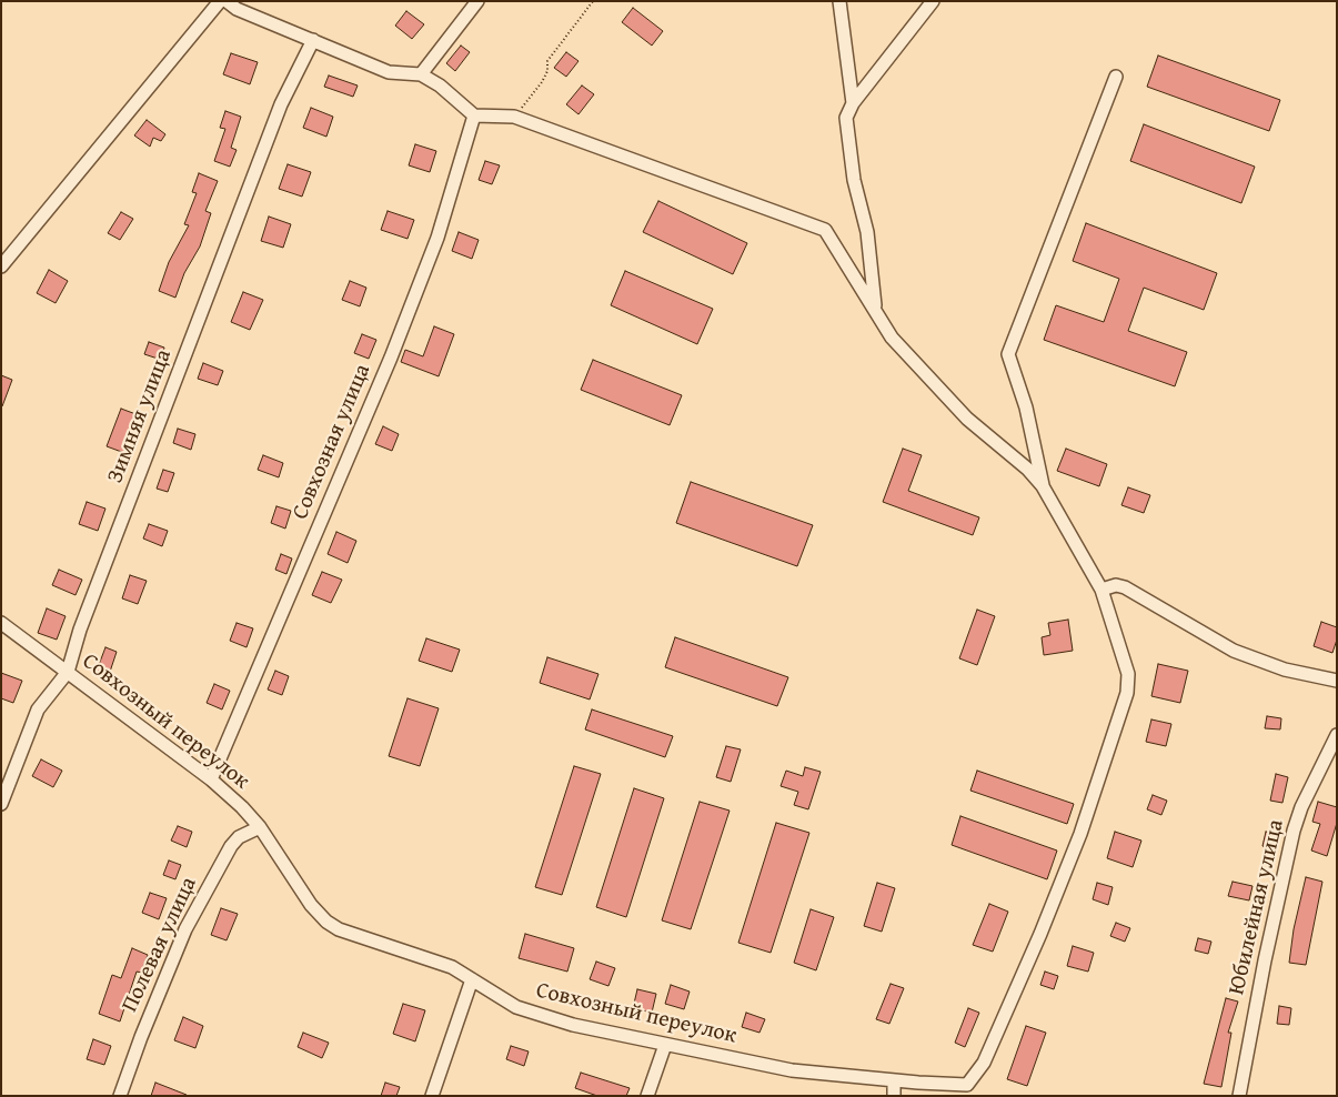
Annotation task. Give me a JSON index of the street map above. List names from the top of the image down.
{
  "streets": {
    "street": [
      "Зимняя улица",
      "Совхозная улица",
      "Совхозный переулок",
      "Юбилейная улица",
      "Полевая улица"
    ]
  },
  "crossings": [
    ["Зимняя улица", "Совхозный переулок"],
    ["Совхозная улица", "Совхозный переулок"],
    ["Совхозный переулок", "Полевая улица"]
  ]
}
